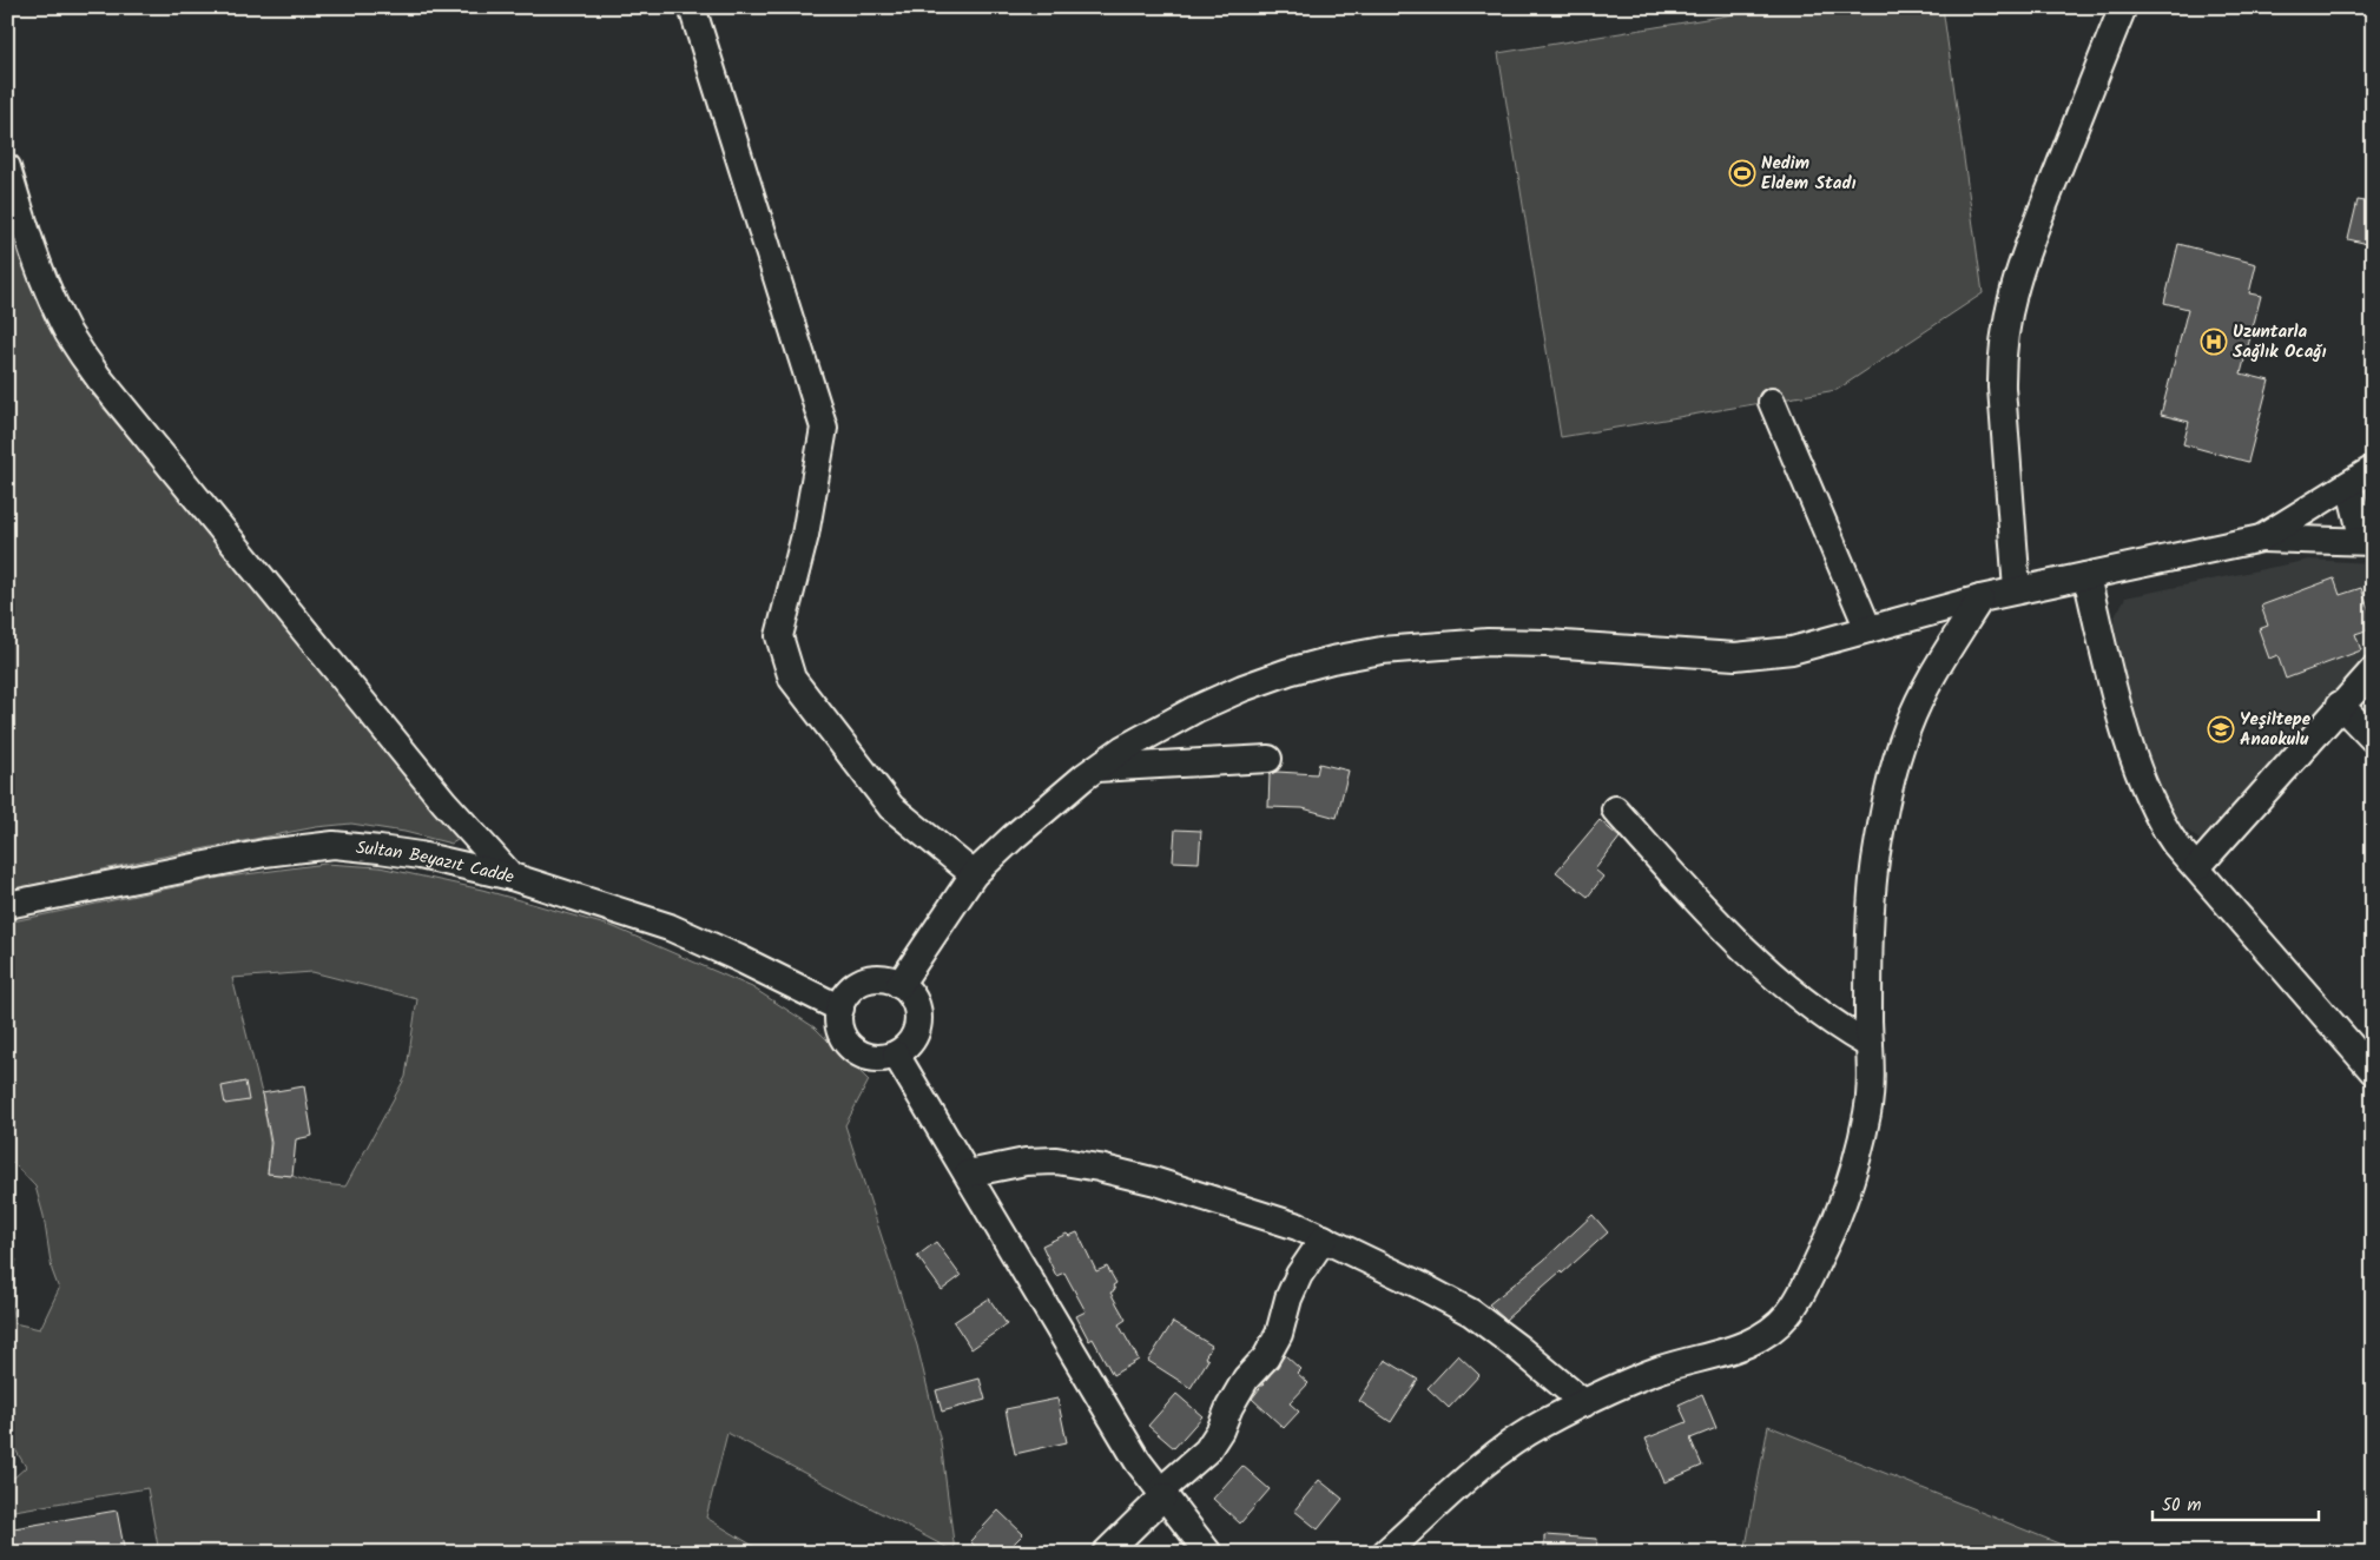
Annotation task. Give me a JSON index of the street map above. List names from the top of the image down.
{
  "streets": {
    "street": ["Sultan Beyazıt Cadde"]
  },
  "places": {
    "sports": ["Nedim Eldem Stadı"],
    "hospital": ["Uzuntarla Sağlık Ocağı"],
    "school or university": ["Yeşiltepe Anaokulu"]
  },
  "scale_bar": "50 m"
}
